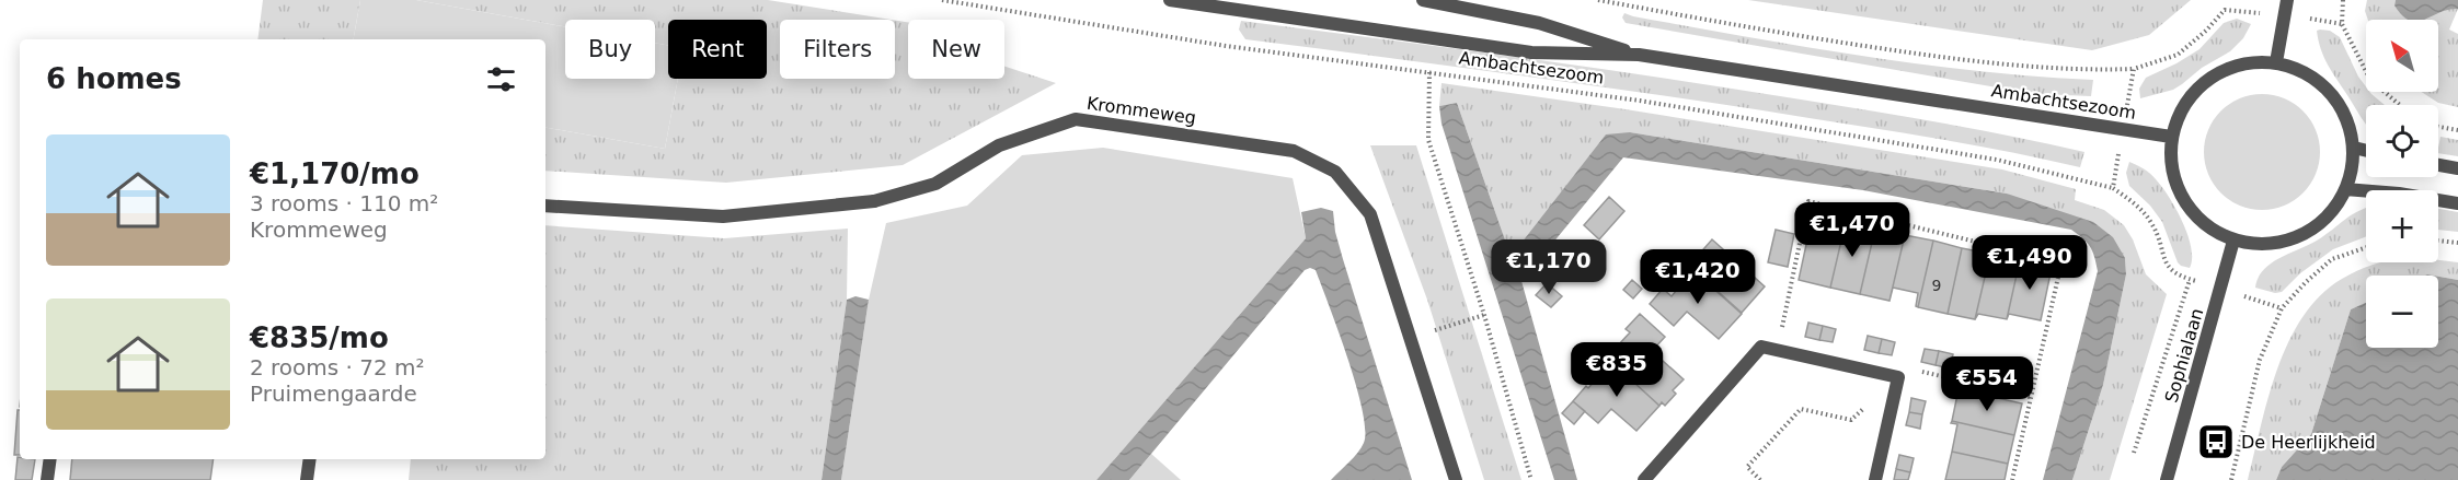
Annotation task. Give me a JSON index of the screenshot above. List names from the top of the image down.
{
  "streets": {
    "street": ["Ambachtsezoom", "Krommeweg", "Sophialaan"]
  },
  "crossings": [
    ["Ambachtsezoom", "Sophialaan"]
  ],
  "places": {
    "bus stop": ["De Heerlijkheid"]
  },
  "house_numbers": ["9"],
  "north": "top left",
  "page": {
    "map_buttons": ["+", "−"],
    "chip": [
      "Buy",
      "Rent",
      "Filters",
      "New"
    ],
    "heading": "6 homes",
    "list": [
      {
        "name": "€1,170/mo",
        "note": "3 rooms · 110 m² · Krommeweg"
      },
      {
        "name": "€835/mo",
        "note": "2 rooms · 72 m² · Pruimengaarde"
      }
    ],
    "price": [
      "€1,470",
      "€1,490",
      "€1,170",
      "€1,420",
      "€835",
      "€554"
    ]
  }
}
